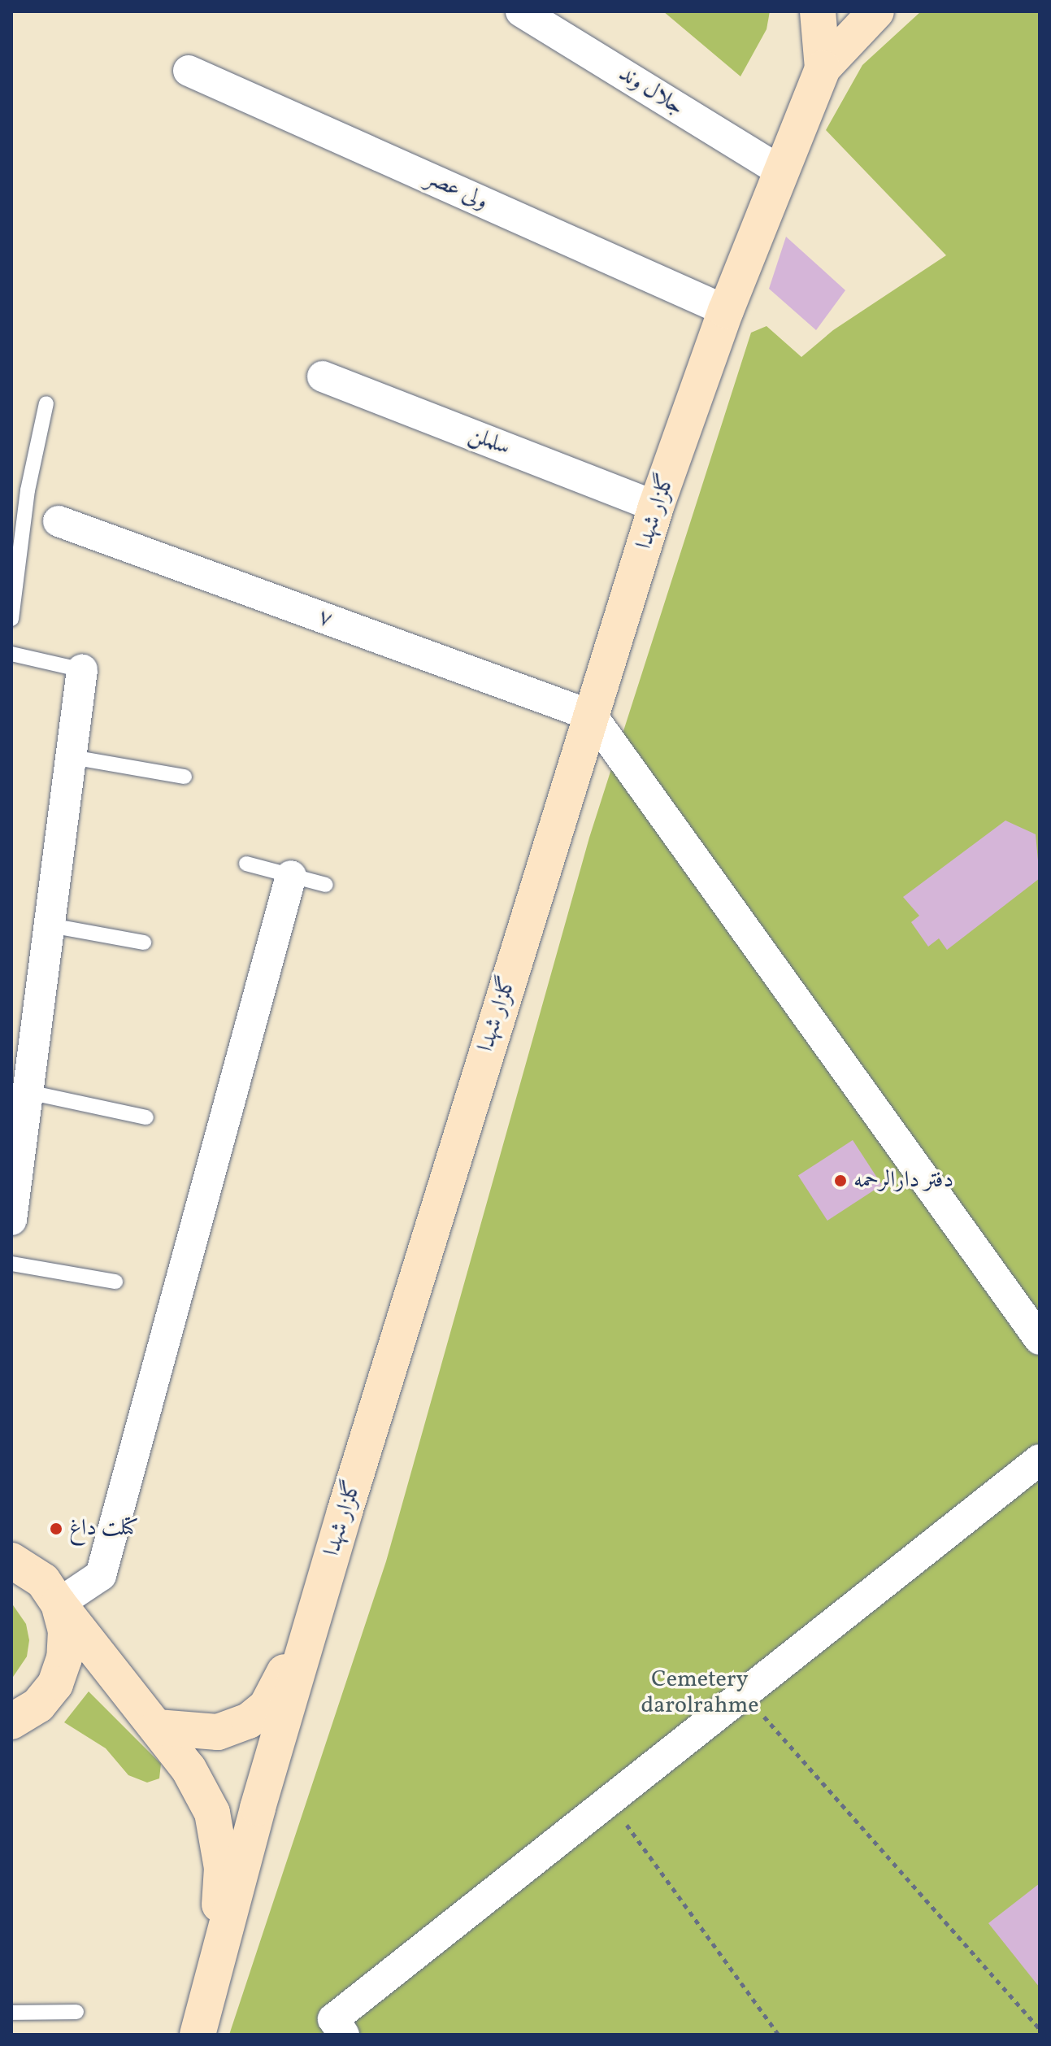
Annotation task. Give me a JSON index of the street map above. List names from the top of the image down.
{
  "streets": {
    "street": [
      "جلال وند",
      "ولی عصر",
      "سلملن",
      "گلزار شهدا",
      "۷"
    ]
  },
  "crossings": [
    ["جلال وند", "گلزار شهدا"],
    ["ولی عصر", "گلزار شهدا"],
    ["سلملن", "گلزار شهدا"],
    ["گلزار شهدا", "۷"]
  ],
  "parks": ["Cemetery darolrahme"],
  "places": ["دفتر دارالرحمه", "کتلت داغ"]
}
